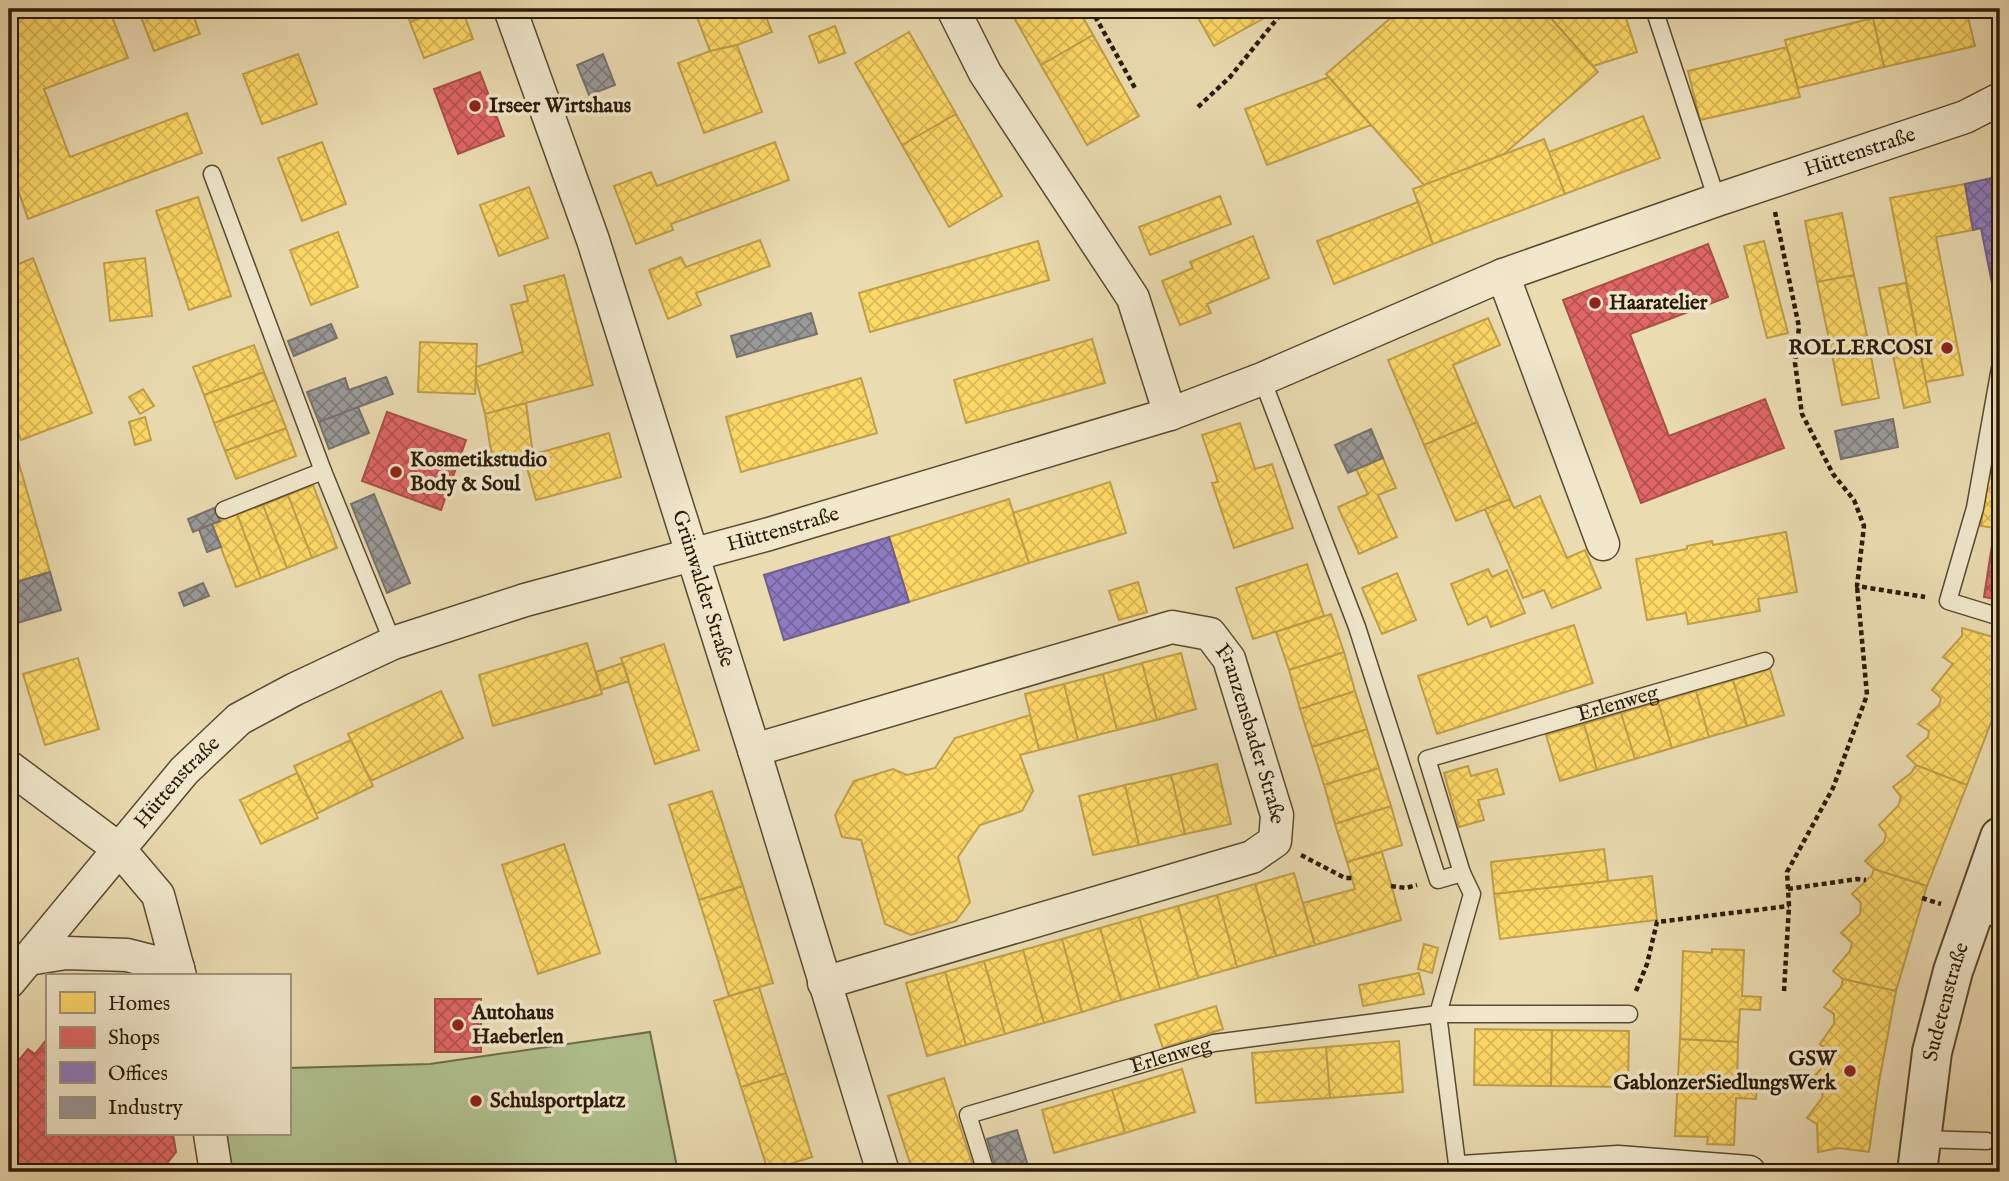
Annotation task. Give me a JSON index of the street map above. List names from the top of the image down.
{
  "streets": {
    "street": [
      "Hüttenstraße",
      "Grünwalder Straße",
      "Erlenweg",
      "Franzensbader Straße",
      "Sudetenstraße"
    ]
  },
  "crossings": [
    ["Hüttenstraße", "Grünwalder Straße"],
    ["Grünwalder Straße", "Franzensbader Straße"]
  ],
  "places": [
    "Irseer Wirtshaus",
    "Haaratelier",
    "ROLLERCOSI",
    "Kosmetikstudio Body & Soul",
    "Autohaus Haeberlen",
    "GSW GablonzerSiedlungsWerk",
    "Schulsportplatz"
  ],
  "legend": [
    "Homes",
    "Shops",
    "Offices",
    "Industry"
  ]
}
